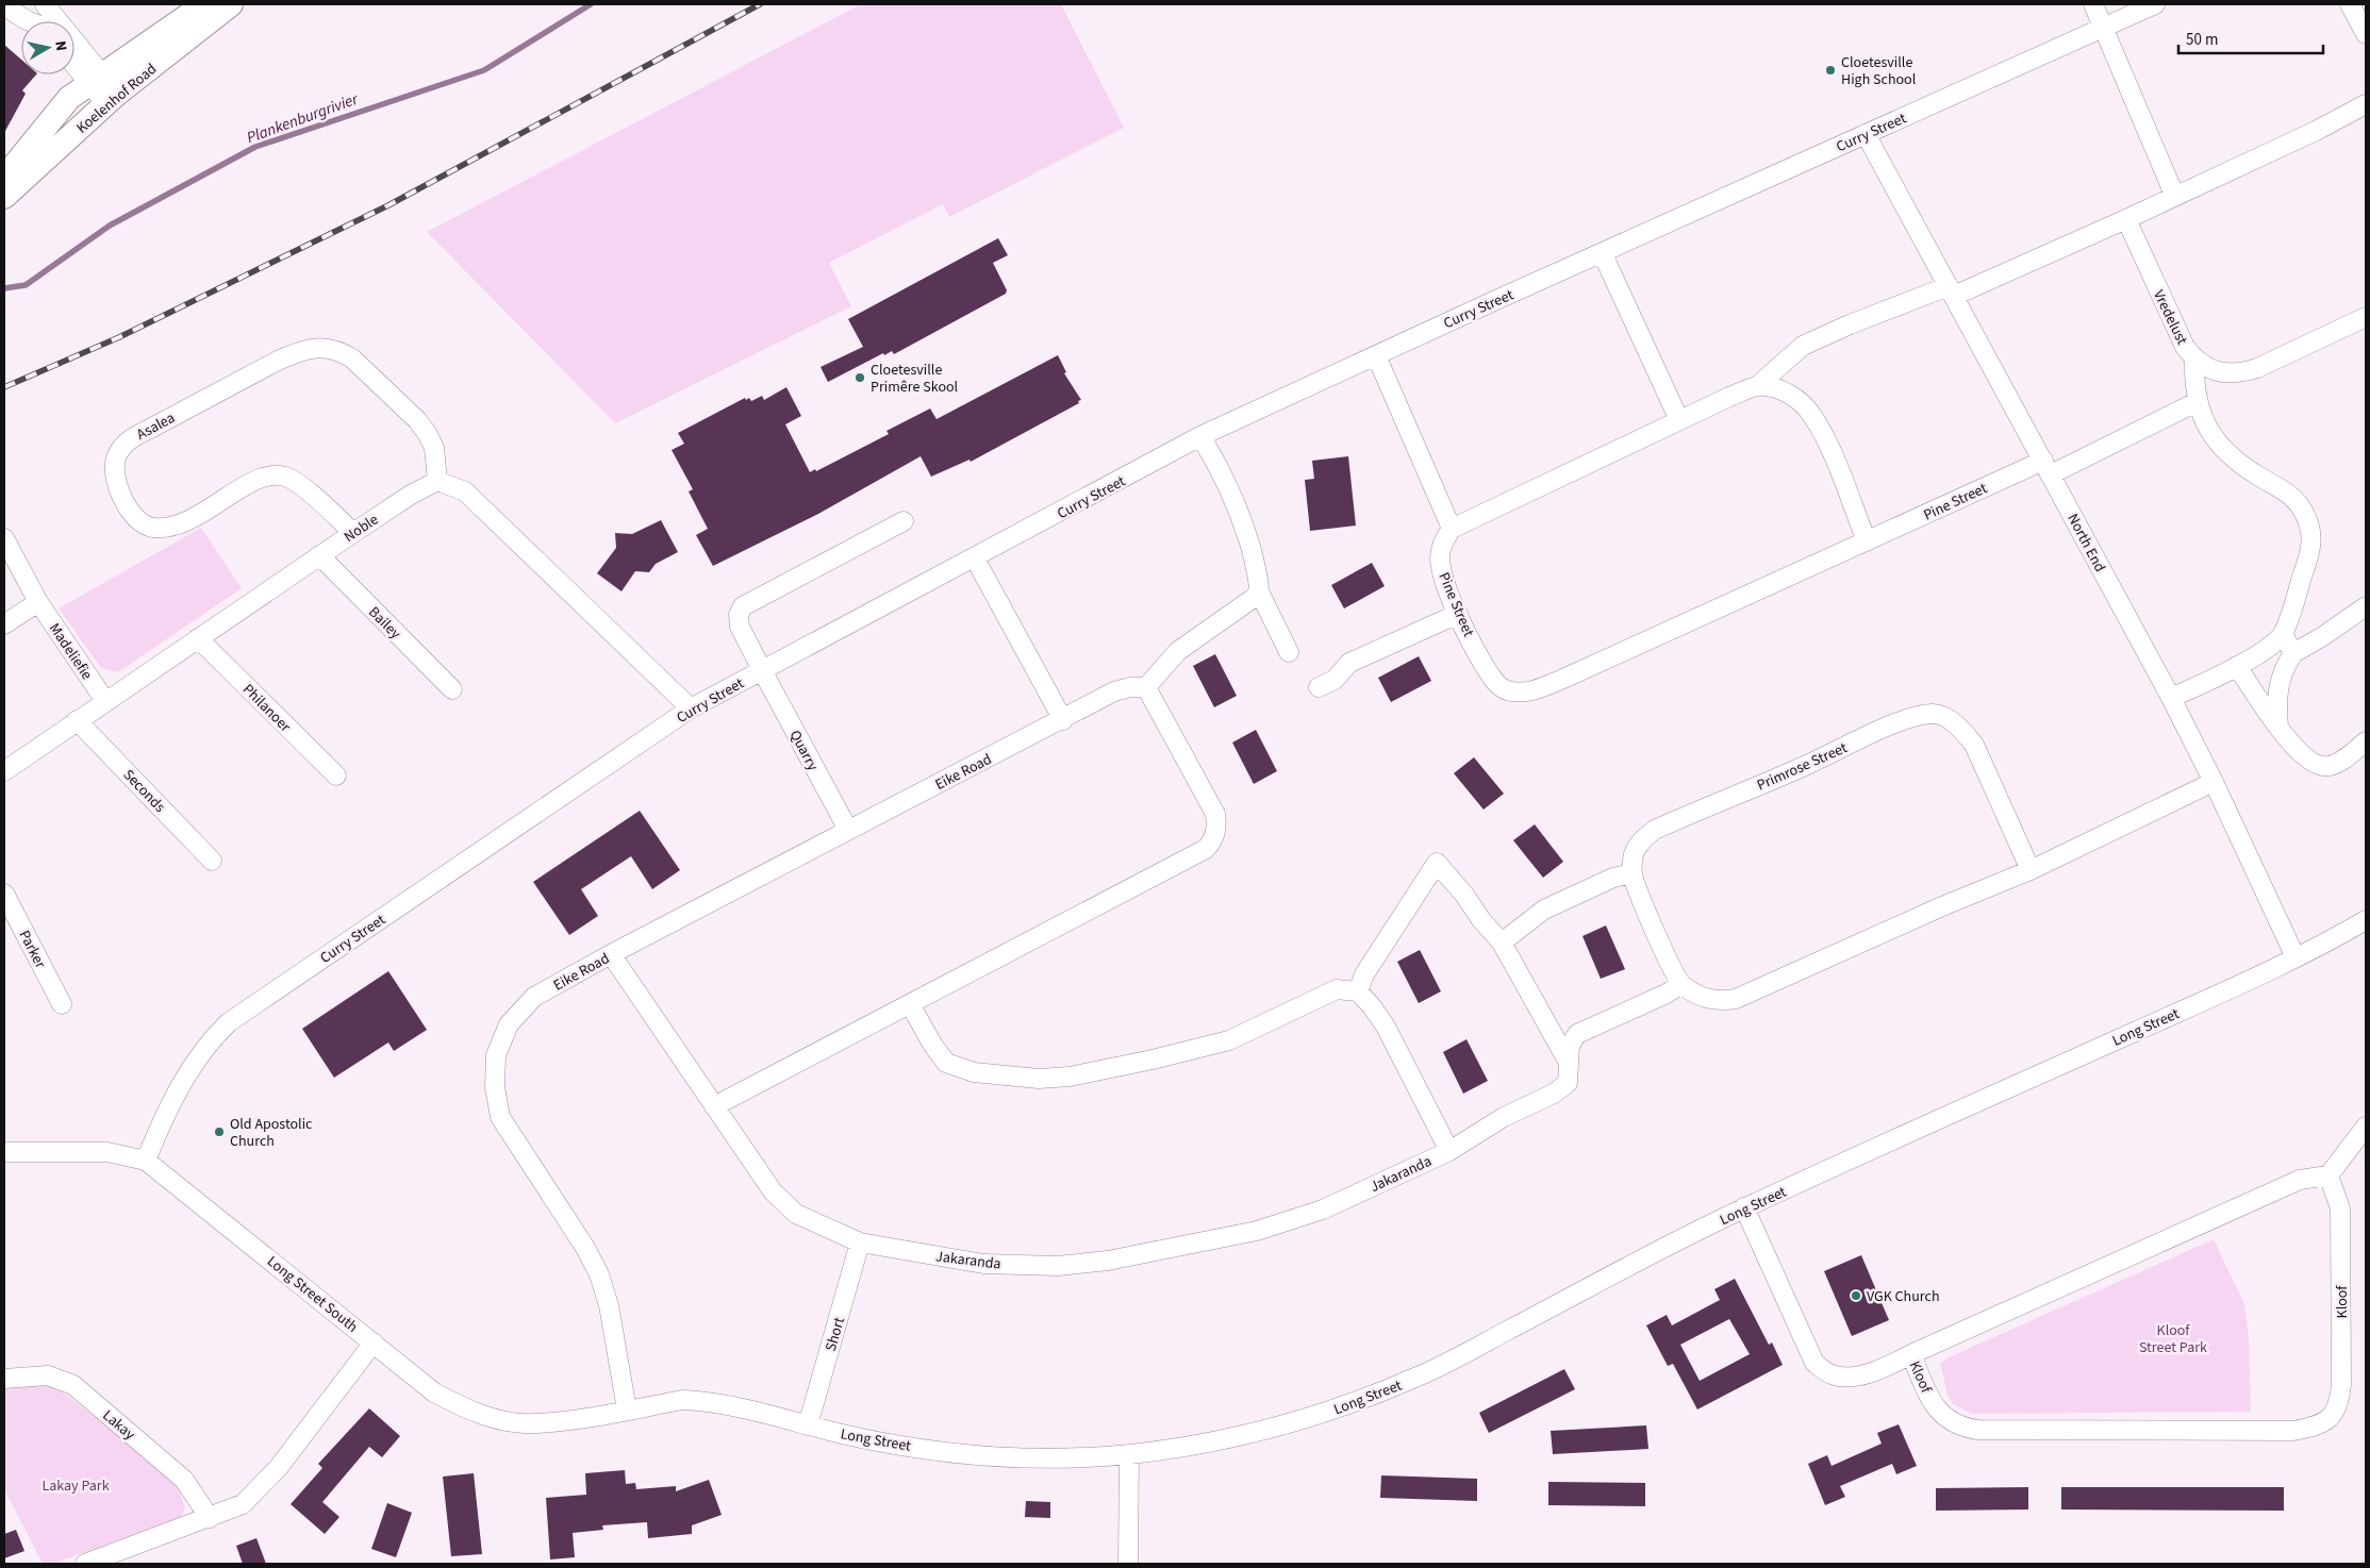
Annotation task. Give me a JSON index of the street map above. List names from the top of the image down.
{
  "streets": {
    "main road": ["Koelenhof Road"],
    "street": [
      "Curry Street",
      "Vredelust",
      "Asalea",
      "Pine Street",
      "Noble",
      "North End",
      "Bailey",
      "Madeliefie",
      "Philanoer",
      "Quarry",
      "Primrose Street",
      "Eike Road",
      "Seconds",
      "Parker",
      "Long Street",
      "Jakaranda",
      "Long Street South",
      "Kloof",
      "Short",
      "Lakay"
    ]
  },
  "crossings": [
    ["Curry Street", "North End"],
    ["Curry Street", "Quarry"],
    ["Curry Street", "Long Street South"],
    ["Asalea", "Noble"],
    ["Pine Street", "North End"],
    ["Noble", "Bailey"],
    ["Noble", "Madeliefie"],
    ["Noble", "Philanoer"],
    ["Noble", "Seconds"],
    ["North End", "Long Street"],
    ["Quarry", "Eike Road"],
    ["Eike Road", "Long Street"],
    ["Eike Road", "Jakaranda"],
    ["Eike Road", "Long Street South"],
    ["Long Street", "Long Street South"],
    ["Long Street", "Kloof"],
    ["Long Street", "Short"],
    ["Jakaranda", "Short"]
  ],
  "water": ["Plankenburgrivier"],
  "parks": ["Kloof Street Park", "Lakay Park"],
  "places": [
    "Cloetesville High School",
    "Cloetesville Primêre Skool",
    "Old Apostolic Church",
    "VGK Church"
  ],
  "scale_bar": "50 m",
  "north": "right"
}
